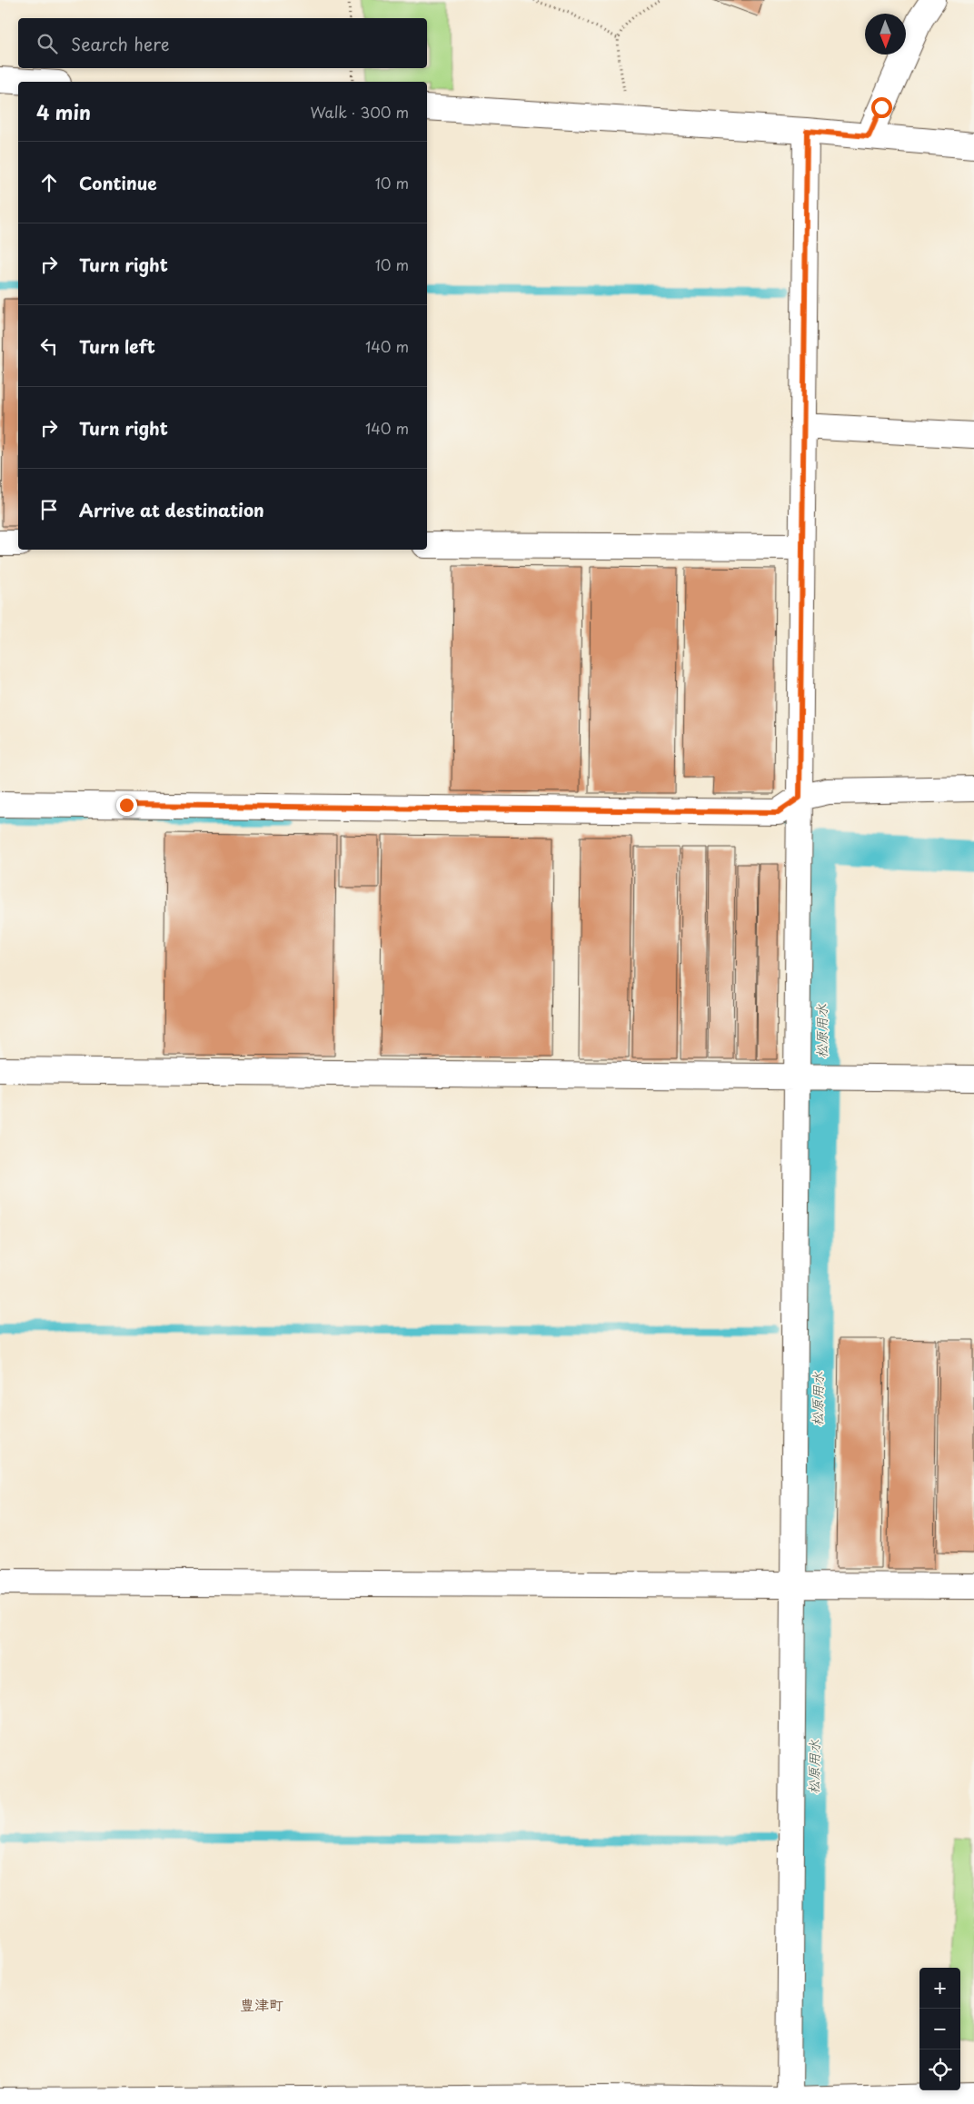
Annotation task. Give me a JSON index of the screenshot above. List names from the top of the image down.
{
  "districts": ["豊津町"],
  "water": ["松原用水"],
  "north": "bottom",
  "page": {
    "search": "Search here",
    "heading": ["4 min", "Walk · 300 m"],
    "list": [
      ["Continue", "10 m"],
      ["Turn right", "10 m"],
      ["Turn left", "140 m"],
      ["Turn right", "140 m"],
      "Arrive at destination"
    ],
    "map_buttons": ["+", "−"]
  }
}
